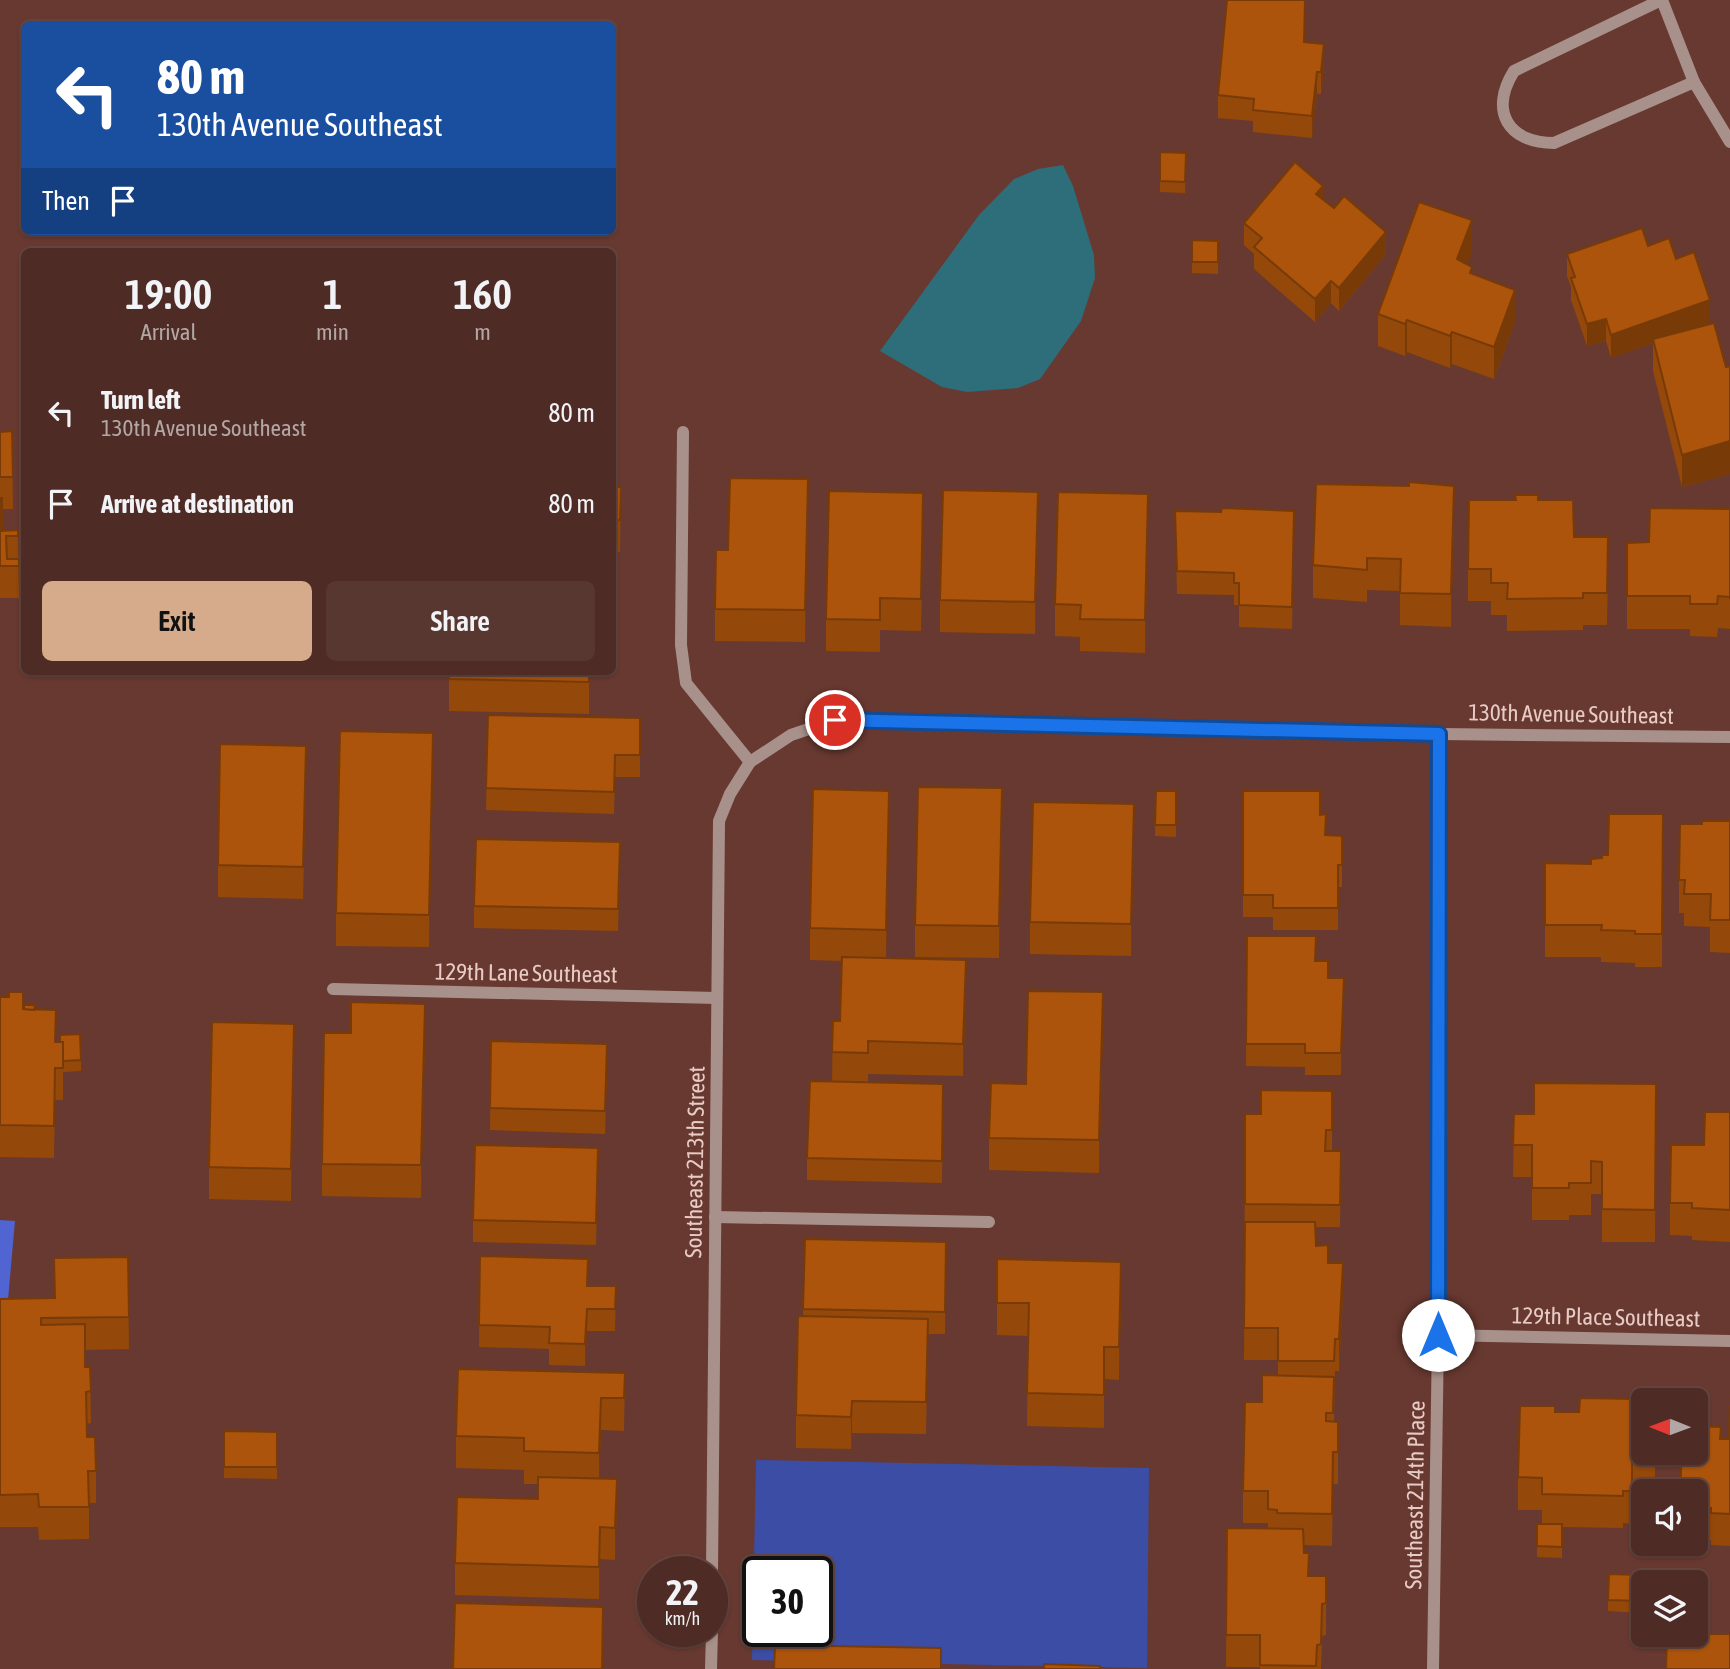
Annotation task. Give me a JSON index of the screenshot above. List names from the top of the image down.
{
  "streets": {
    "street": [
      "130th Avenue Southeast",
      "129th Lane Southeast",
      "Southeast 213th Street",
      "129th Place Southeast",
      "Southeast 214th Place"
    ]
  },
  "crossings": [
    ["130th Avenue Southeast", "Southeast 213th Street"],
    ["130th Avenue Southeast", "Southeast 214th Place"],
    ["129th Lane Southeast", "Southeast 213th Street"],
    ["129th Place Southeast", "Southeast 214th Place"]
  ],
  "north": "left",
  "page": {
    "turn": ["80 m", "130th Avenue Southeast"],
    "then": "Then",
    "eta": [
      "19:00",
      "Arrival",
      "1",
      "min",
      "160",
      "m"
    ],
    "list": [
      {
        "name": "Turn left",
        "note": "130th Avenue Southeast",
        "value": "80 m"
      },
      {
        "name": "Arrive at destination",
        "value": "80 m"
      }
    ],
    "buttons": ["Exit", "Share"],
    "speed": "22 km/h",
    "limit": "30"
  }
}
